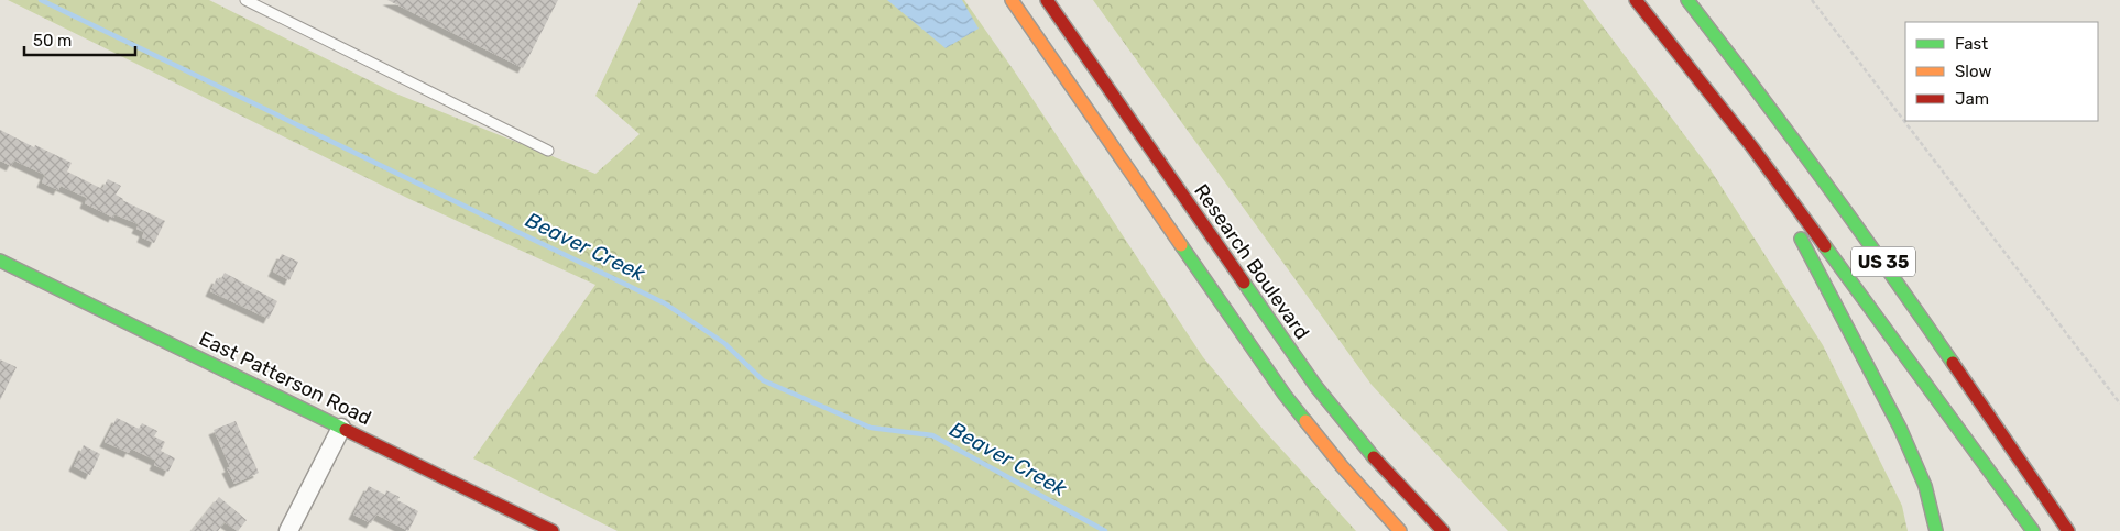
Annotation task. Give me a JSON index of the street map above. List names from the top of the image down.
{
  "streets": {
    "main road": ["Research Boulevard", "US 35", "East Patterson Road"]
  },
  "water": ["Beaver Creek"],
  "legend": ["Fast", "Slow", "Jam"],
  "scale_bar": "50 m"
}
